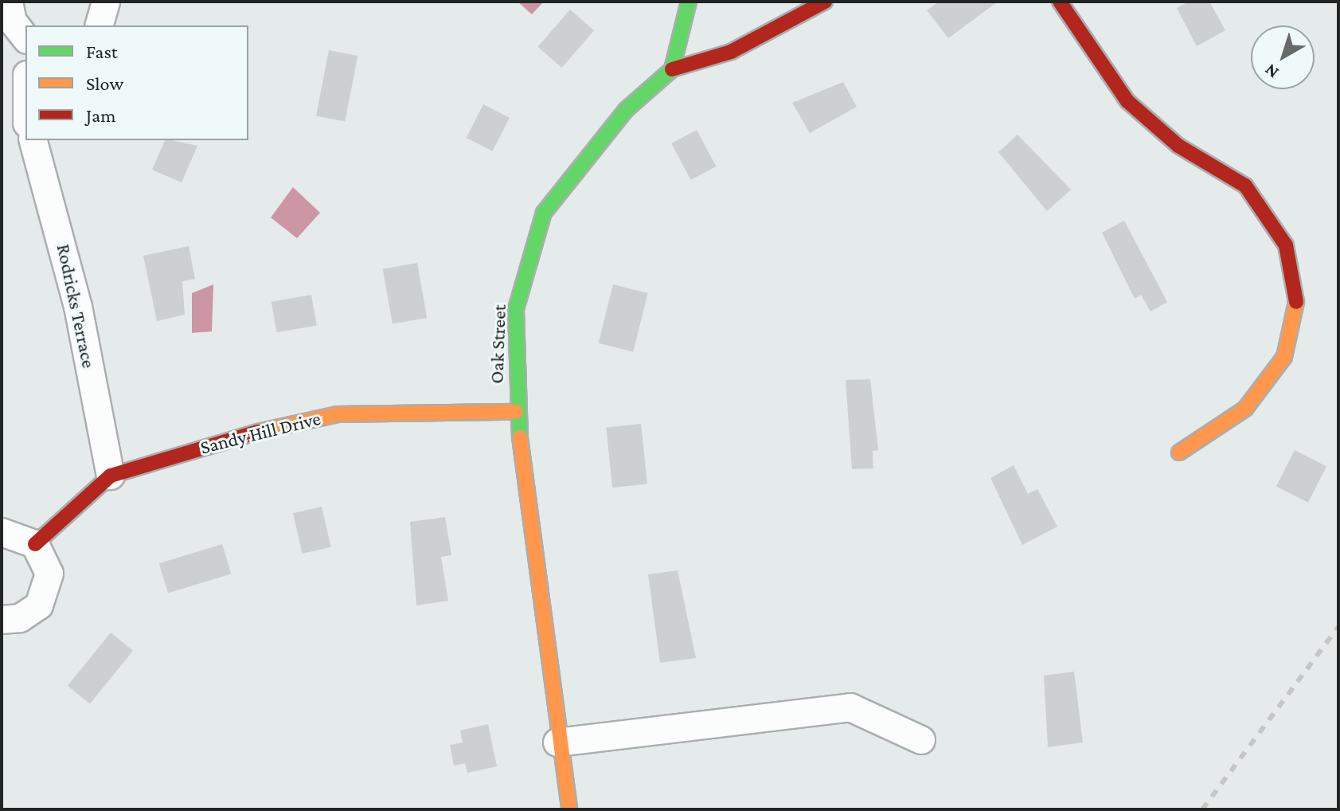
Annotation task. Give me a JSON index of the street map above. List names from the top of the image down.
{
  "streets": {
    "street": ["Rodricks Terrace", "Oak Street", "Sandy Hill Drive"]
  },
  "crossings": [
    ["Rodricks Terrace", "Sandy Hill Drive"],
    ["Oak Street", "Sandy Hill Drive"]
  ],
  "legend": ["Fast", "Slow", "Jam"],
  "north": "bottom left"
}
